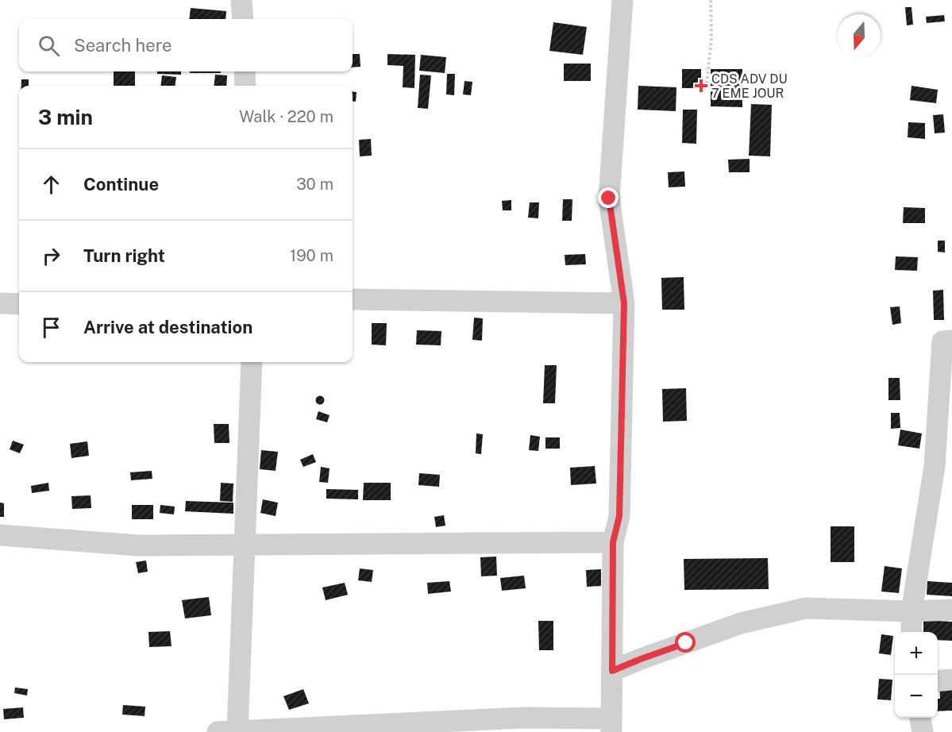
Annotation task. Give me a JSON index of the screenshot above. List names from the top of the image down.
{
  "places": {
    "health": ["CDS ADV DU 7 EME JOUR"]
  },
  "north": "bottom",
  "page": {
    "search": "Search here",
    "heading": ["3 min", "Walk · 220 m"],
    "list": [
      ["Continue", "30 m"],
      ["Turn right", "190 m"],
      "Arrive at destination"
    ],
    "map_buttons": ["+", "−"]
  }
}
